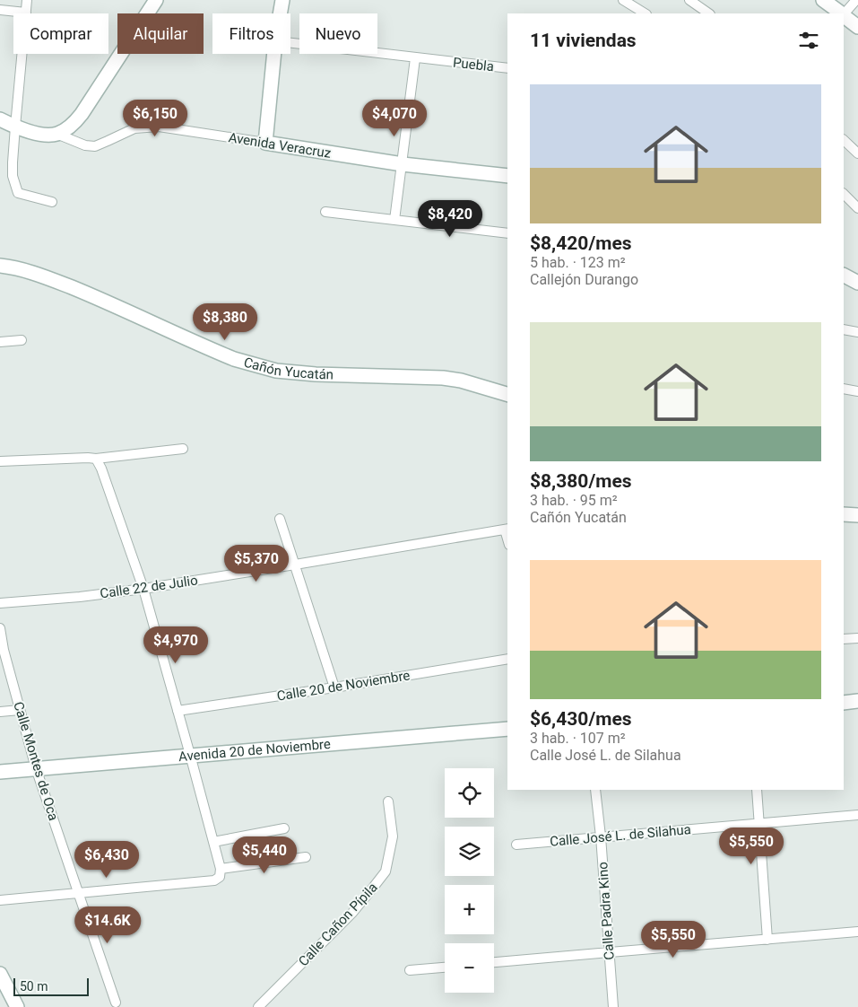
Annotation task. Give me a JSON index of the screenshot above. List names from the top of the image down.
{
  "streets": {
    "street": [
      "Puebla",
      "Avenida Veracruz",
      "Cañón Yucatán",
      "Calle 22 de Julio",
      "Calle 20 de Noviembre",
      "Avenida 20 de Noviembre",
      "Calle Montes de Oca",
      "Calle José L. de Silahua",
      "Calle Padra Kino",
      "Calle Cañon Pípila"
    ]
  },
  "crossings": [
    ["Avenida 20 de Noviembre", "Calle Montes de Oca"],
    ["Calle José L. de Silahua", "Calle Padra Kino"]
  ],
  "scale_bar": "50 m",
  "page": {
    "chip": [
      "Comprar",
      "Alquilar",
      "Filtros",
      "Nuevo"
    ],
    "heading": "11 viviendas",
    "list": [
      {
        "name": "$8,420/mes",
        "note": "5 hab. · 123 m² · Callejón Durango"
      },
      {
        "name": "$8,380/mes",
        "note": "3 hab. · 95 m² · Cañón Yucatán"
      },
      {
        "name": "$6,430/mes",
        "note": "3 hab. · 107 m² · Calle José L. de Silahua"
      }
    ],
    "price": [
      "$6,150",
      "$4,070",
      "$8,420",
      "$8,380",
      "$5,370",
      "$4,970",
      "$5,550",
      "$5,440",
      "$6,430",
      "$14.6K",
      "$5,550"
    ],
    "map_buttons": ["+", "−"],
    "scale": "50 m"
  }
}
